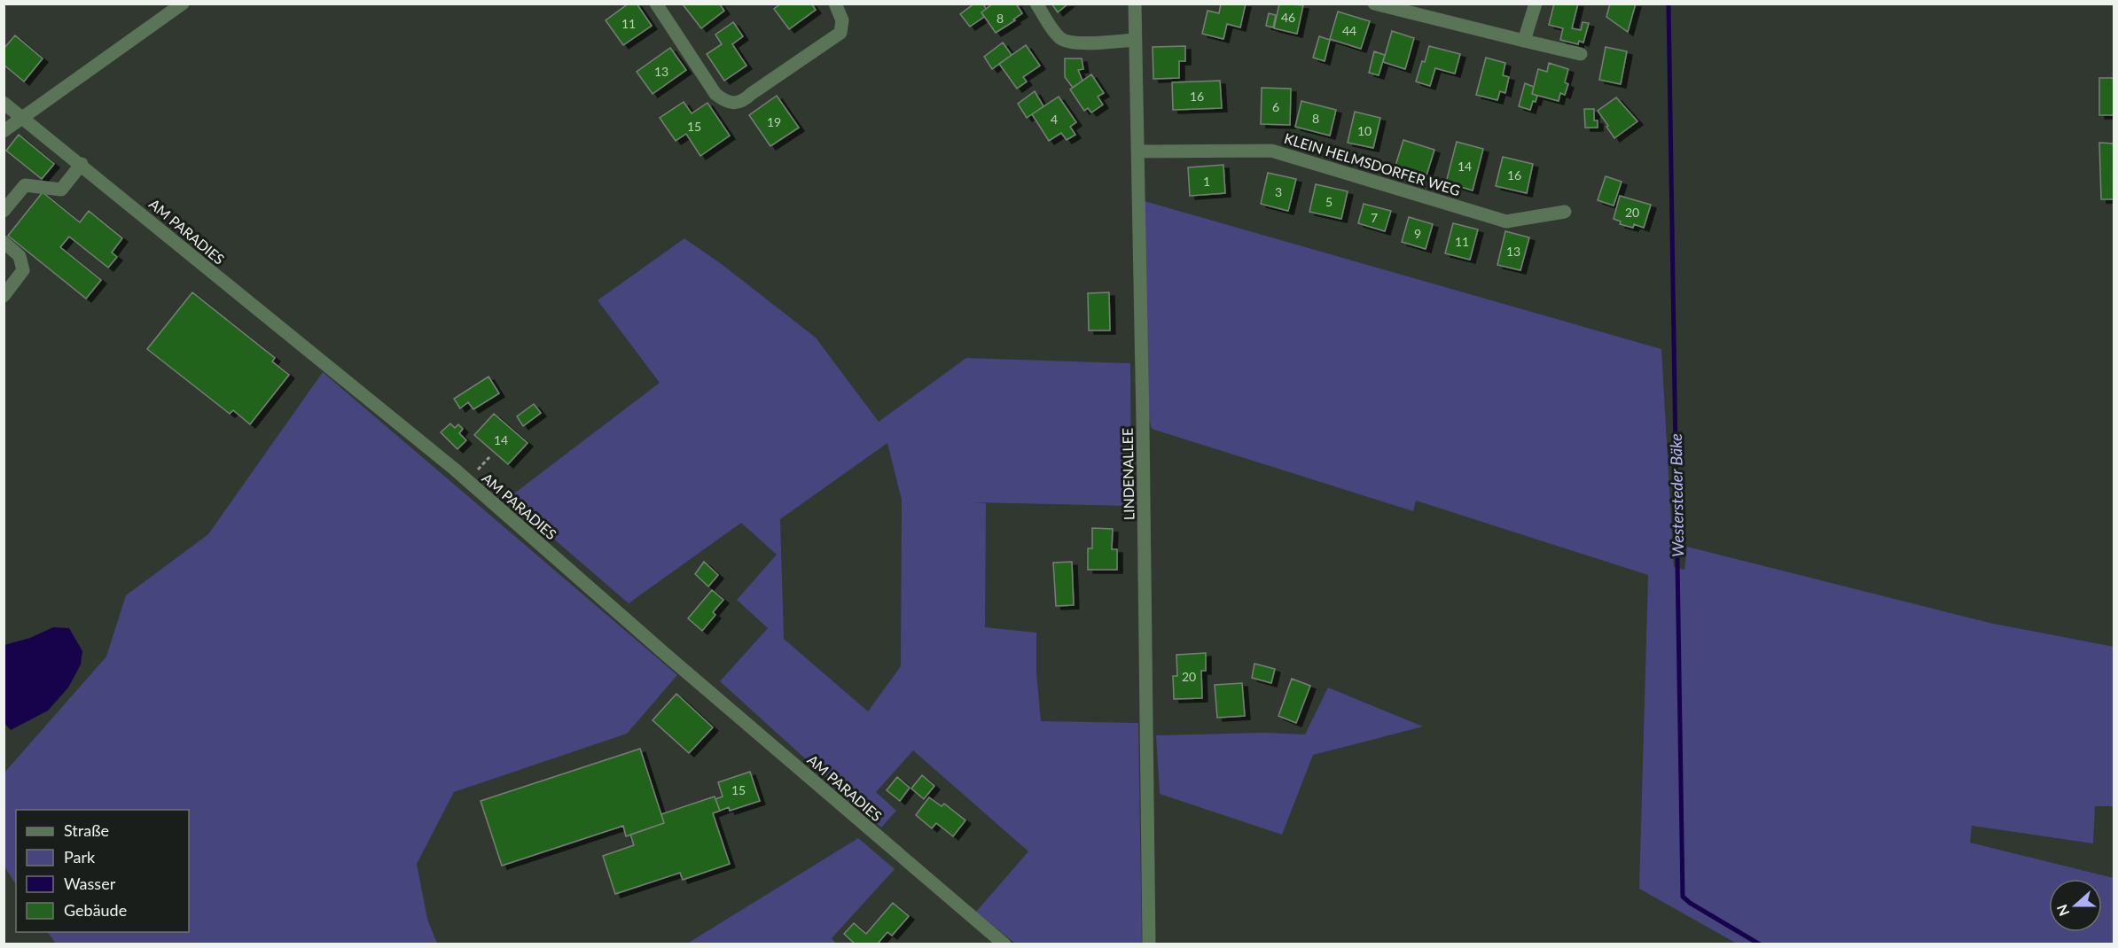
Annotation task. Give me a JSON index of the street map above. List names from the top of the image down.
{
  "streets": {
    "street": ["KLEIN HELMSDORFER WEG", "AM PARADIES", "LINDENALLEE"]
  },
  "crossings": [
    ["KLEIN HELMSDORFER WEG", "LINDENALLEE"]
  ],
  "water": ["Westersteder Bäke"],
  "house_numbers": [
    "46",
    "8",
    "11",
    "44",
    "13",
    "16",
    "6",
    "8",
    "4",
    "19",
    "15",
    "10",
    "14",
    "16",
    "1",
    "3",
    "5",
    "20",
    "7",
    "9",
    "11",
    "13",
    "14",
    "20",
    "15"
  ],
  "legend": [
    "Straße",
    "Park",
    "Wasser",
    "Gebäude"
  ],
  "north": "left"
}
